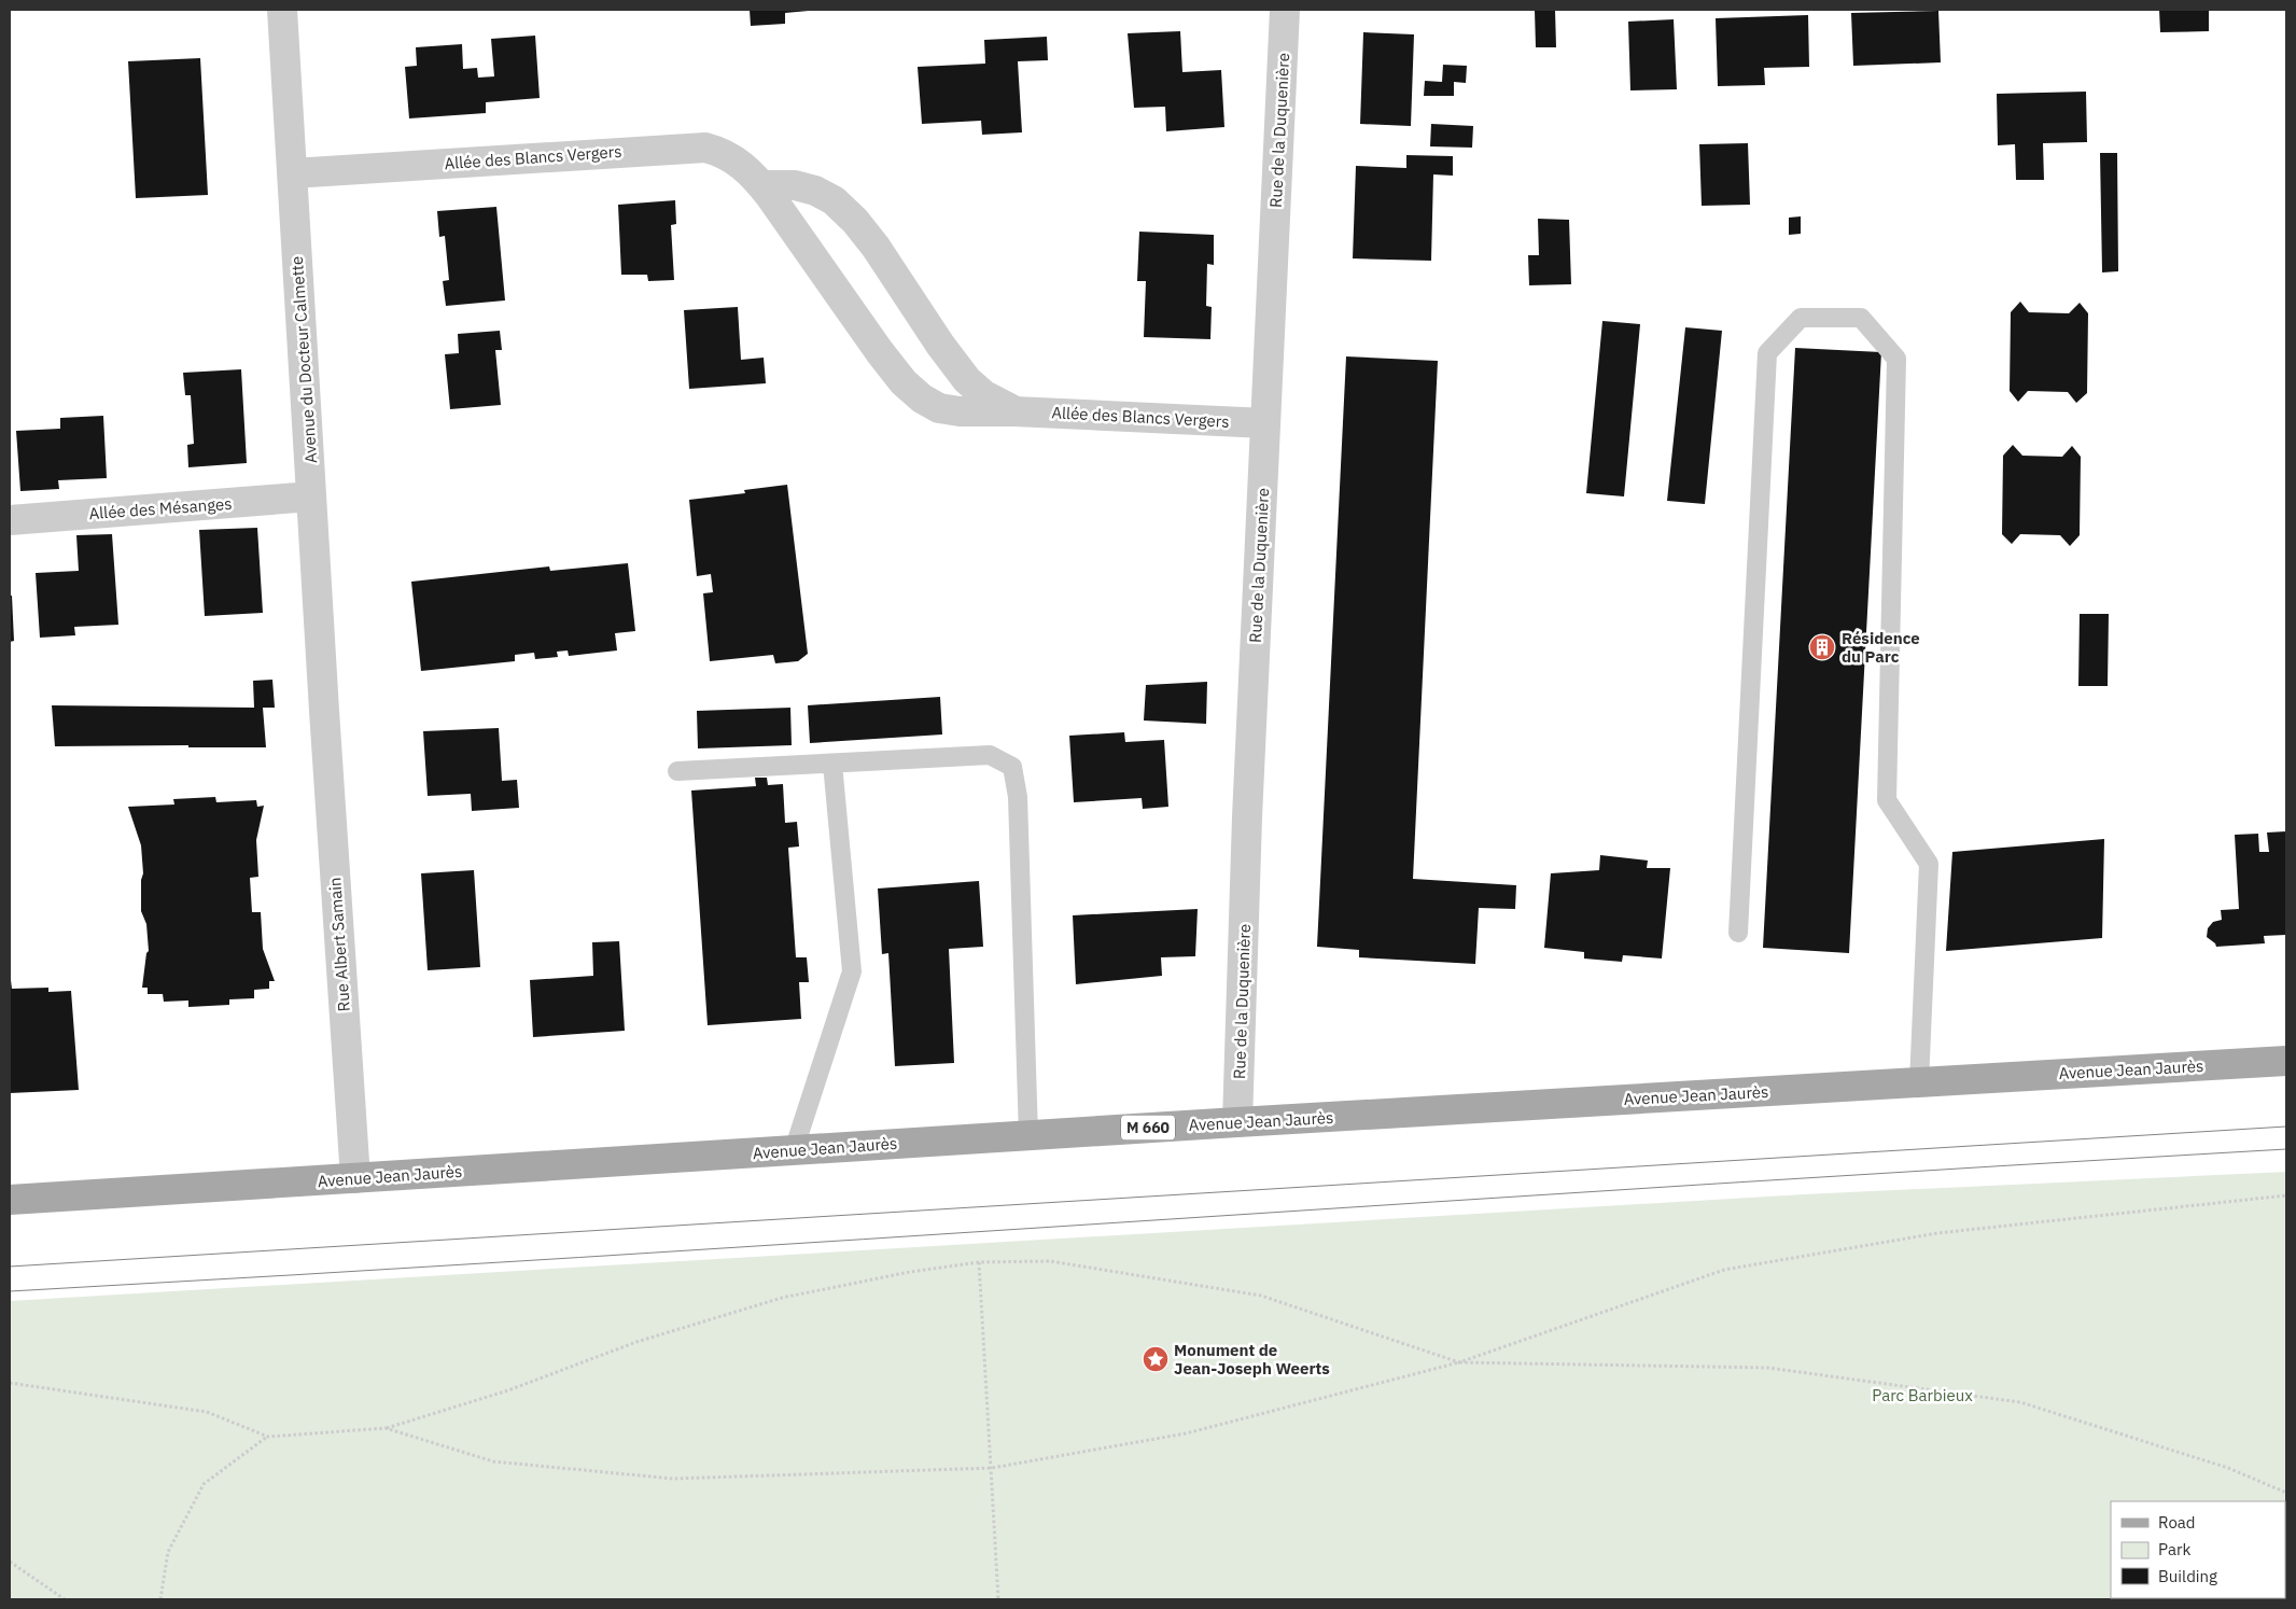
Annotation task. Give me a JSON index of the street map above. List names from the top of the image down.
{
  "streets": {
    "main road": ["Avenue Jean Jaurès", "M 660"],
    "street": [
      "Rue de la Duquenière",
      "Allée des Blancs Vergers",
      "Avenue du Docteur Calmette",
      "Allée des Mésanges",
      "Rue Albert Samain"
    ]
  },
  "crossings": [
    ["Rue de la Duquenière", "Allée des Blancs Vergers"],
    ["Rue de la Duquenière", "Avenue Jean Jaurès"],
    ["Allée des Blancs Vergers", "Avenue du Docteur Calmette"],
    ["Avenue du Docteur Calmette", "Allée des Mésanges"],
    ["Avenue du Docteur Calmette", "Rue Albert Samain"],
    ["Rue Albert Samain", "Avenue Jean Jaurès"]
  ],
  "parks": ["Parc Barbieux"],
  "places": {
    "building": ["Résidence du Parc"],
    "place": ["Monument de Jean-Joseph Weerts"]
  },
  "legend": ["Road", "Park", "Building"]
}
